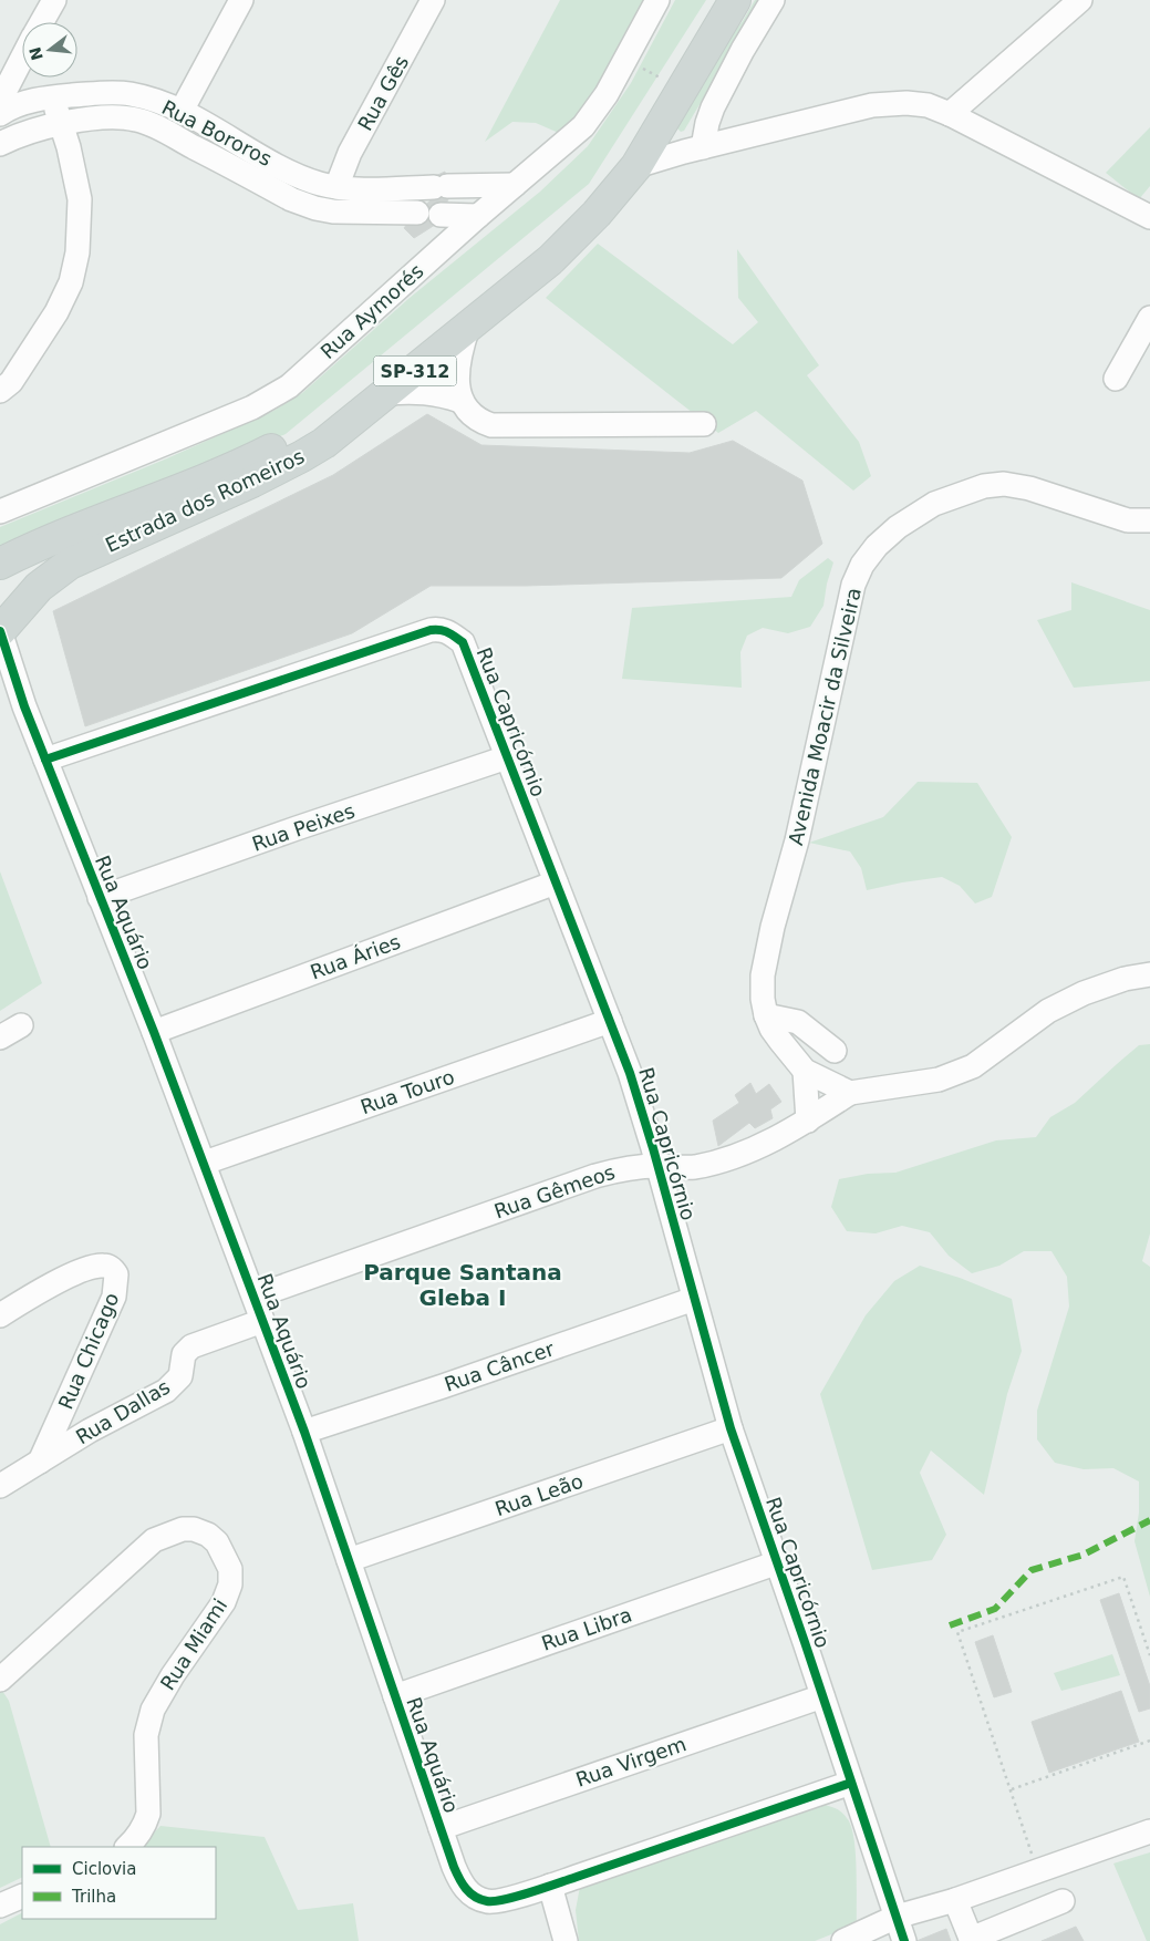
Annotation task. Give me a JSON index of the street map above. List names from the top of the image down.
{
  "streets": {
    "main road": ["SP-312", "Estrada dos Romeiros"],
    "street": [
      "Rua Gês",
      "Rua Bororos",
      "Rua Aymorés",
      "Avenida Moacir da Silveira",
      "Rua Capricórnio",
      "Rua Peixes",
      "Rua Aquário",
      "Rua Áries",
      "Rua Touro",
      "Rua Gêmeos",
      "Rua Chicago",
      "Rua Câncer",
      "Rua Dallas",
      "Rua Leão",
      "Rua Libra",
      "Rua Miami",
      "Rua Virgem"
    ]
  },
  "crossings": [
    ["Rua Gês", "Rua Bororos"],
    ["Rua Bororos", "Rua Aymorés"],
    ["Estrada dos Romeiros", "Rua Aquário"],
    ["Avenida Moacir da Silveira", "Rua Gêmeos"],
    ["Rua Capricórnio", "Rua Peixes"],
    ["Rua Capricórnio", "Rua Aquário"],
    ["Rua Capricórnio", "Rua Áries"],
    ["Rua Capricórnio", "Rua Touro"],
    ["Rua Capricórnio", "Rua Gêmeos"],
    ["Rua Capricórnio", "Rua Câncer"],
    ["Rua Capricórnio", "Rua Leão"],
    ["Rua Capricórnio", "Rua Libra"],
    ["Rua Capricórnio", "Rua Virgem"],
    ["Rua Peixes", "Rua Aquário"],
    ["Rua Aquário", "Rua Áries"],
    ["Rua Aquário", "Rua Touro"],
    ["Rua Aquário", "Rua Gêmeos"],
    ["Rua Aquário", "Rua Câncer"],
    ["Rua Aquário", "Rua Dallas"],
    ["Rua Aquário", "Rua Leão"],
    ["Rua Aquário", "Rua Libra"],
    ["Rua Aquário", "Rua Virgem"],
    ["Rua Chicago", "Rua Dallas"]
  ],
  "districts": ["Parque Santana Gleba I"],
  "legend": ["Ciclovia", "Trilha"],
  "north": "left"
}
